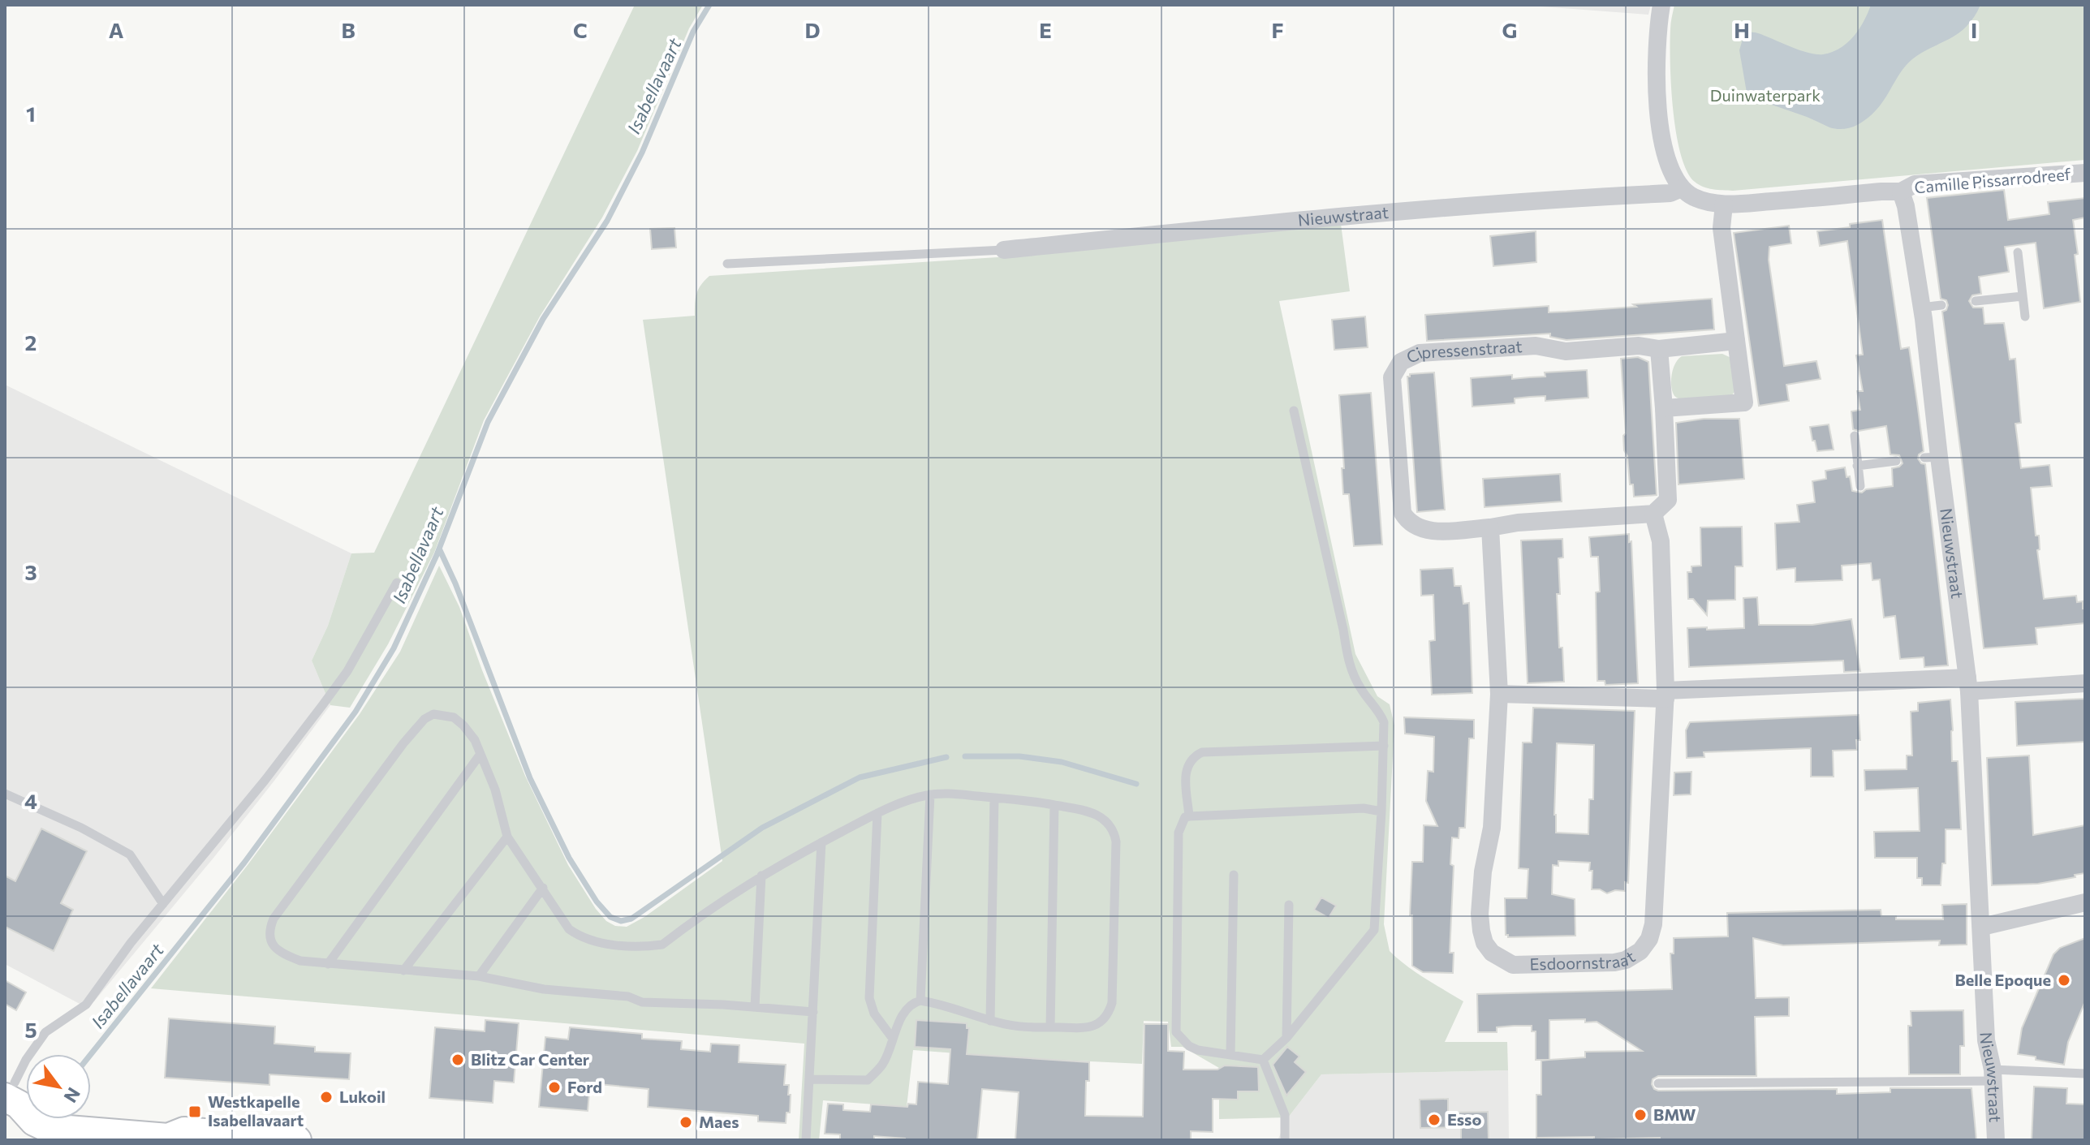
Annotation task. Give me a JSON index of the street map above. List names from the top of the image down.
{
  "streets": {
    "street": [
      "Camille Pissarrodreef",
      "Nieuwstraat",
      "Cipressenstraat",
      "Esdoornstraat"
    ]
  },
  "crossings": [
    ["Camille Pissarrodreef", "Nieuwstraat"],
    ["Cipressenstraat", "Esdoornstraat"]
  ],
  "water": ["Isabellavaart"],
  "parks": ["Duinwaterpark"],
  "places": {
    "other": [
      "Belle Epoque",
      "Blitz Car Center",
      "Ford",
      "Lukoil",
      "BMW",
      "Esso",
      "Maes"
    ],
    "transit": ["Westkapelle Isabellavaart"]
  },
  "north": "bottom right",
  "grid": {
    "columns": [
      "A",
      "B",
      "C",
      "D",
      "E",
      "F",
      "G",
      "H",
      "I"
    ],
    "rows": [
      "1",
      "2",
      "3",
      "4",
      "5"
    ]
  }
}
